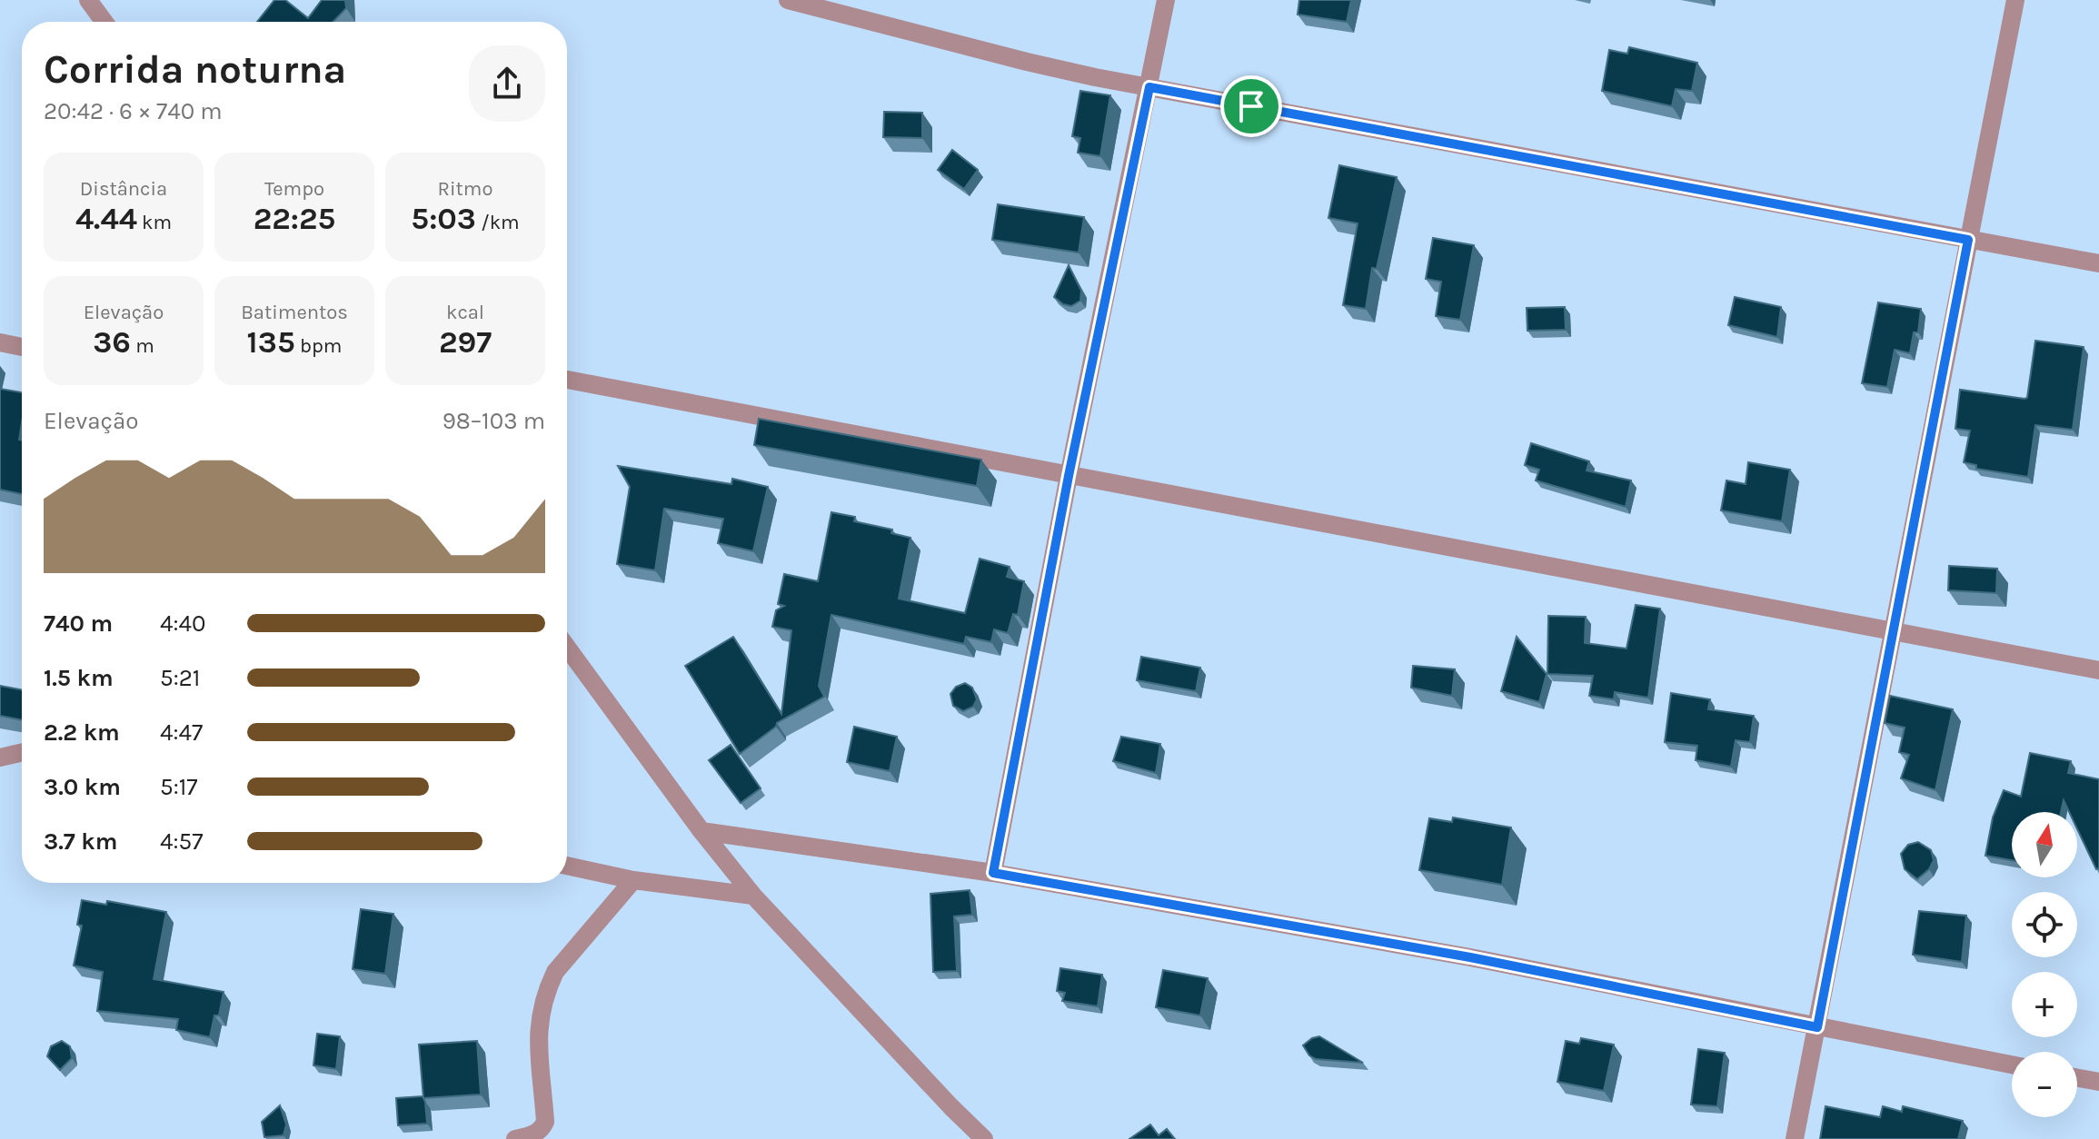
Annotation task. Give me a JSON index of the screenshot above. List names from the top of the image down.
{
  "north": "top",
  "page": {
    "heading": ["Corrida noturna", "20:42 · 6 × 740 m"],
    "stats": [
      ["Distância", "4.44 km"],
      ["Tempo", "22:25"],
      ["Ritmo", "5:03 /km"],
      ["Elevação", "36 m"],
      ["Batimentos", "135 bpm"],
      ["kcal", "297"]
    ],
    "chart": ["Elevação", "98–103 m"],
    "list": [
      {
        "name": "740 m",
        "note": "4:40"
      },
      {
        "name": "1.5 km",
        "note": "5:21"
      },
      {
        "name": "2.2 km",
        "note": "4:47"
      },
      {
        "name": "3.0 km",
        "note": "5:17"
      },
      {
        "name": "3.7 km",
        "note": "4:57"
      }
    ],
    "map_buttons": ["+", "−"]
  }
}
